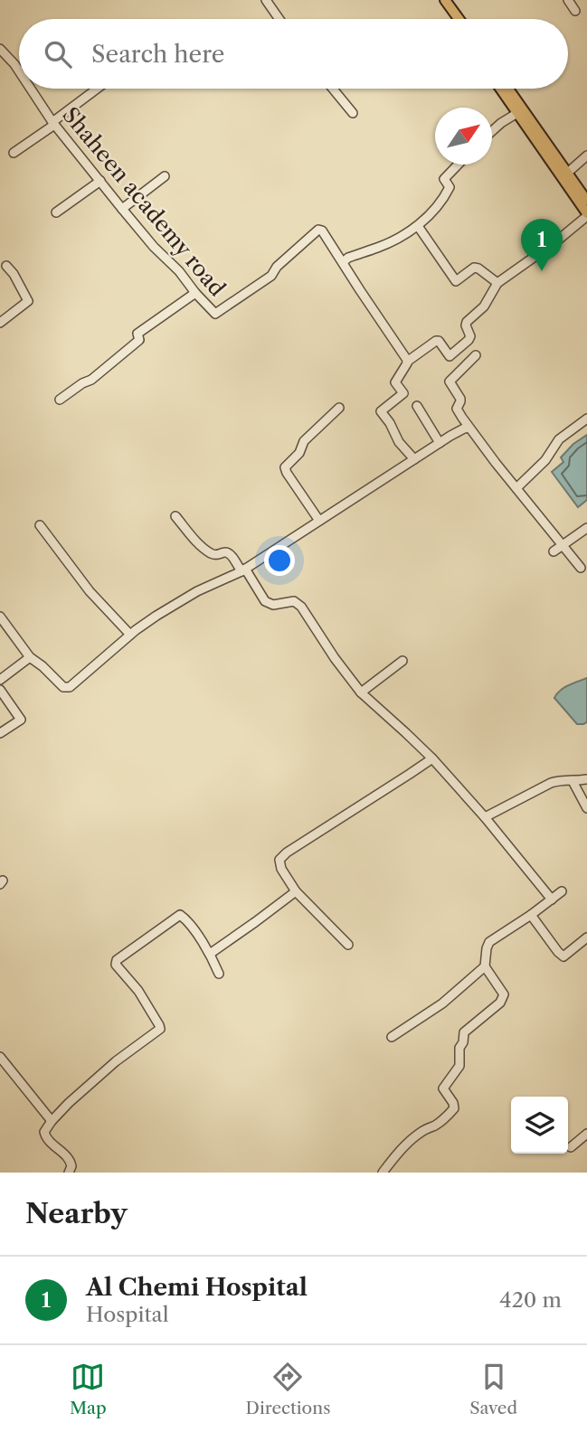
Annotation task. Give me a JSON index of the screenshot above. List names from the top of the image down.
{
  "streets": {
    "street": ["Shaheen academy road"]
  },
  "north": "top right",
  "page": {
    "search": "Search here",
    "pins": "1",
    "heading": "Nearby",
    "list": [
      {
        "mark": "1",
        "name": "Al Chemi Hospital",
        "note": "Hospital",
        "value": "420 m"
      }
    ],
    "nav": ["Map", "Directions", "Saved"]
  }
}
